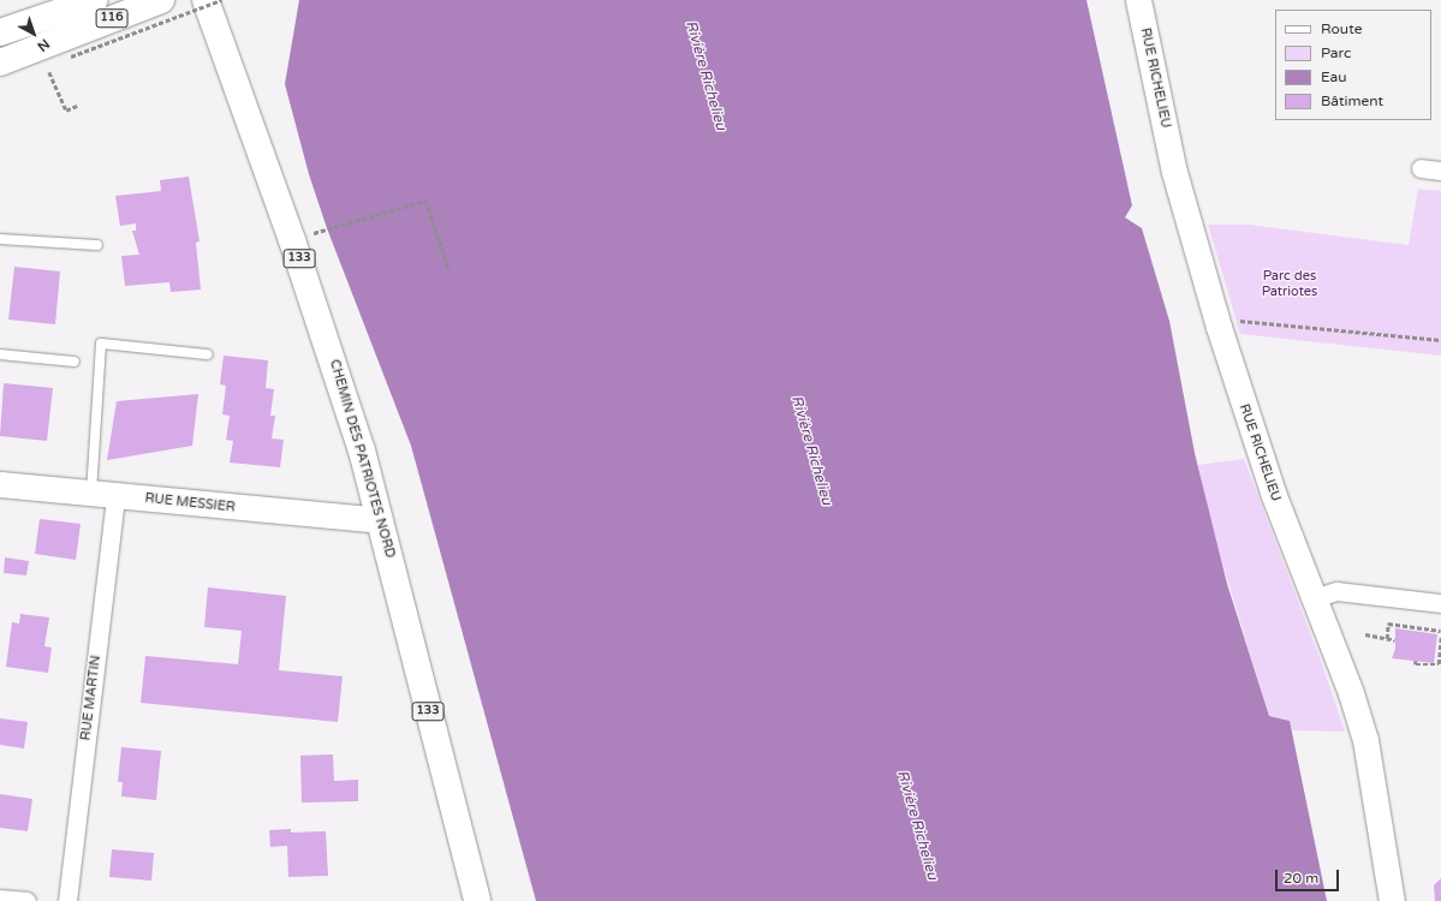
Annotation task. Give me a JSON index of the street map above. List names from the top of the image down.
{
  "streets": {
    "main road": [
      "116",
      "RUE RICHELIEU",
      "133",
      "CHEMIN DES PATRIOTES NORD",
      "RUE MESSIER"
    ],
    "street": ["RUE MARTIN"]
  },
  "crossings": [
    ["CHEMIN DES PATRIOTES NORD", "RUE MESSIER"],
    ["RUE MESSIER", "RUE MARTIN"]
  ],
  "water": ["Rivière Richelieu"],
  "parks": ["Parc des Patriotes"],
  "legend": [
    "Route",
    "Parc",
    "Eau",
    "Bâtiment"
  ],
  "scale_bar": "20 m",
  "north": "bottom right"
}
